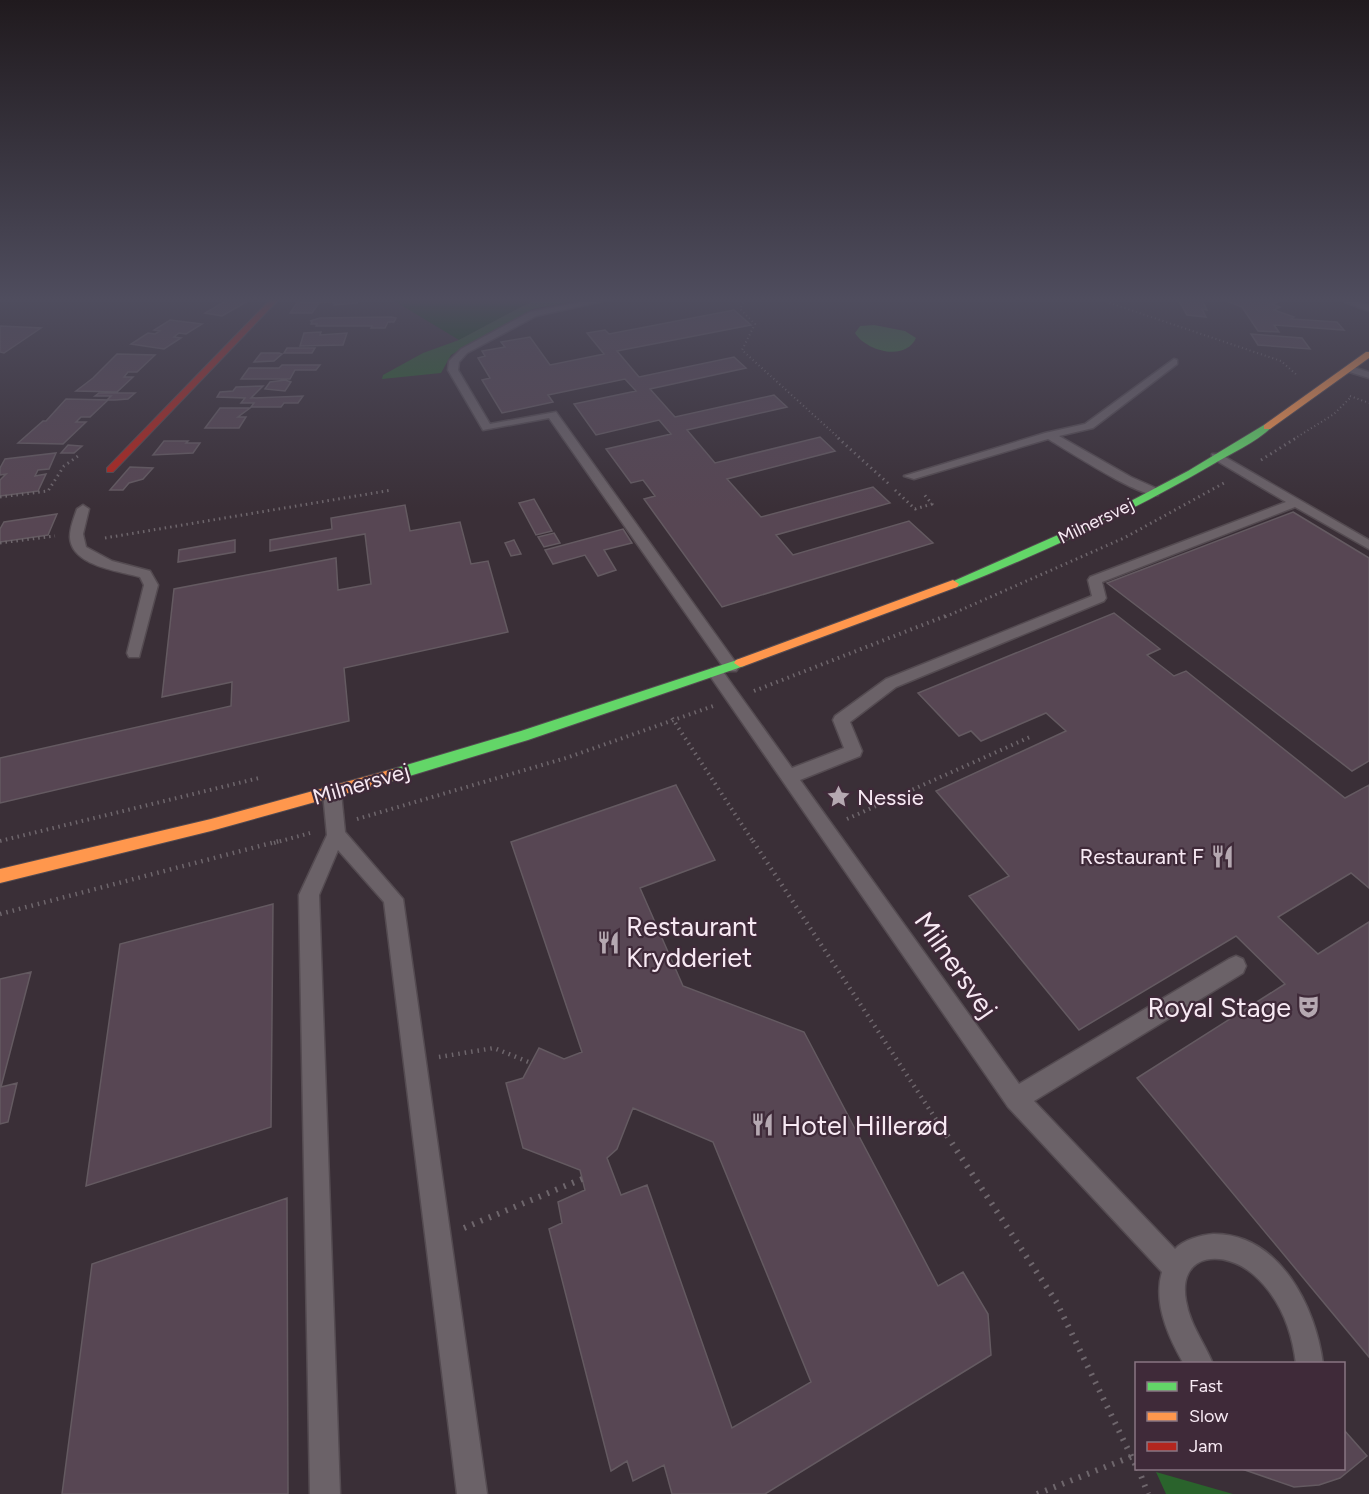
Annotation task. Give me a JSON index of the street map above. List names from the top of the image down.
{
  "streets": {
    "street": ["Milnersvej"]
  },
  "places": {
    "place": ["Nessie"],
    "restaurant": ["Restaurant F", "Restaurant Krydderiet", "Hotel Hillerød"],
    "theatre": ["Royal Stage"]
  },
  "legend": ["Fast", "Slow", "Jam"]
}
